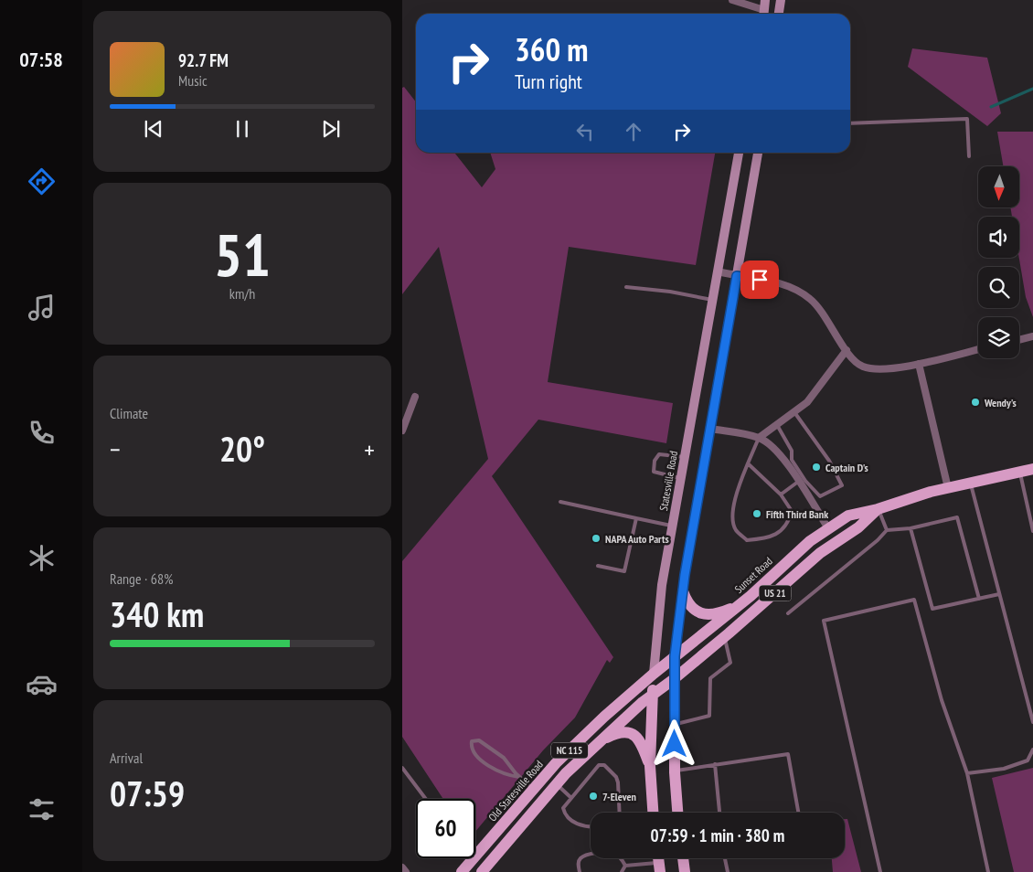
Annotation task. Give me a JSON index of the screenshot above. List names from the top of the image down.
{
  "streets": {
    "main road": [
      "Statesville Road",
      "Sunset Road",
      "US 21",
      "NC 115",
      "Old Statesville Road"
    ]
  },
  "crossings": [
    ["Statesville Road", "Sunset Road"],
    ["Statesville Road", "NC 115"],
    ["Statesville Road", "Old Statesville Road"],
    ["Sunset Road", "NC 115"],
    ["Sunset Road", "Old Statesville Road"]
  ],
  "places": [
    "Wendy's",
    "Captain D's",
    "Fifth Third Bank",
    "NAPA Auto Parts",
    "7-Eleven"
  ],
  "north": "bottom",
  "page": {
    "tabs": "07:58",
    "turn": ["360 m", "Turn right"],
    "song": ["92.7 FM", "Music"],
    "tile": [
      ["51", "km/h"],
      "Climate",
      ["Range · 68%", "340 km"],
      ["Arrival", "07:59"]
    ],
    "heat": ["−", "20°", "+"],
    "limit": "60",
    "trip": "07:59 · 1 min · 380 m"
  }
}
